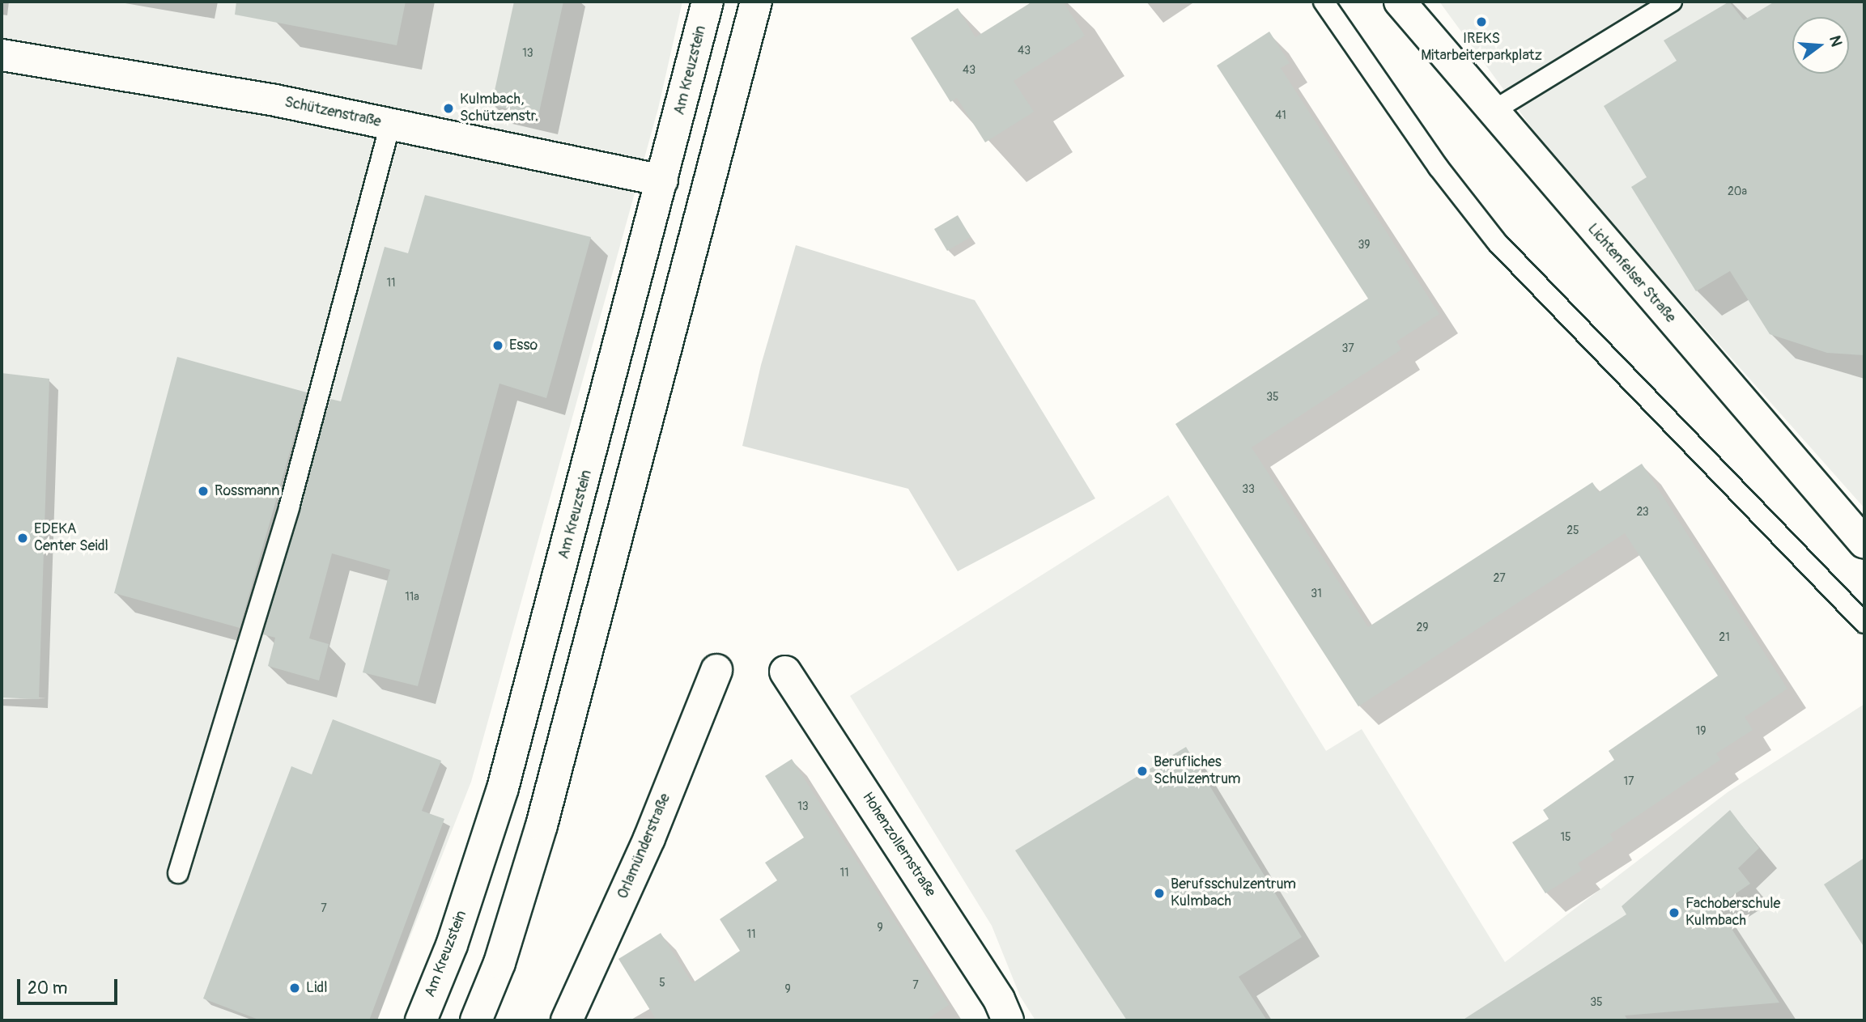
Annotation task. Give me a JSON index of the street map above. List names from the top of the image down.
{
  "streets": {
    "street": [
      "Am Kreuzstein",
      "Schützenstraße",
      "Lichtenfelser Straße",
      "Hohenzollernstraße",
      "Orlamünderstraße"
    ]
  },
  "crossings": [
    ["Am Kreuzstein", "Schützenstraße"]
  ],
  "places": [
    "IREKS Mitarbeiterparkplatz",
    "Kulmbach, Schützenstr.",
    "Esso",
    "Rossmann",
    "EDEKA Center Seidl",
    "Berufliches Schulzentrum",
    "Berufsschulzentrum Kulmbach",
    "Fachoberschule Kulmbach",
    "Lidl"
  ],
  "house_numbers": [
    "43",
    "13",
    "43",
    "41",
    "20a",
    "39",
    "11",
    "37",
    "35",
    "33",
    "23",
    "25",
    "27",
    "31",
    "11a",
    "29",
    "21",
    "19",
    "17",
    "13",
    "15",
    "11",
    "7",
    "9",
    "11",
    "5",
    "7",
    "9",
    "35"
  ],
  "scale_bar": "20 m",
  "north": "right"
}
